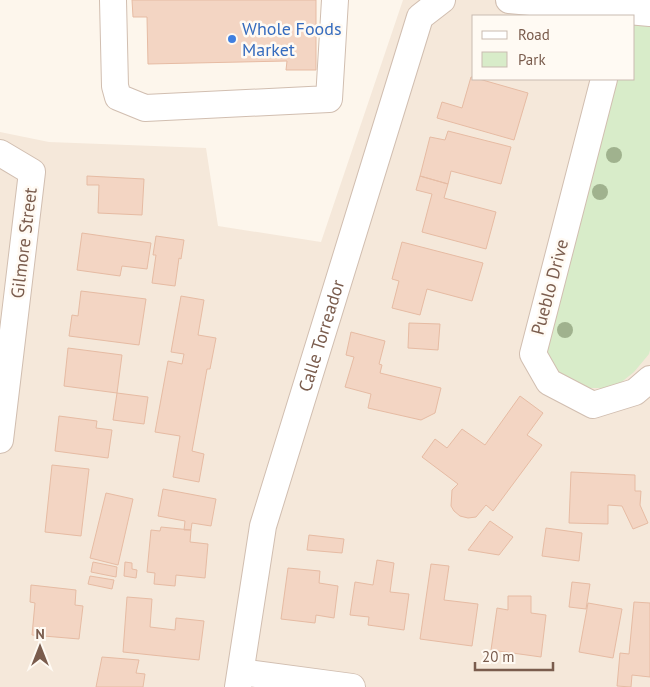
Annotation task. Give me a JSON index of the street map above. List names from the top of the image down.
{
  "streets": {
    "street": ["Gilmore Street", "Pueblo Drive", "Calle Torreador"]
  },
  "places": ["Whole Foods Market"],
  "legend": ["Road", "Park"],
  "scale_bar": "20 m",
  "north": "top"
}
